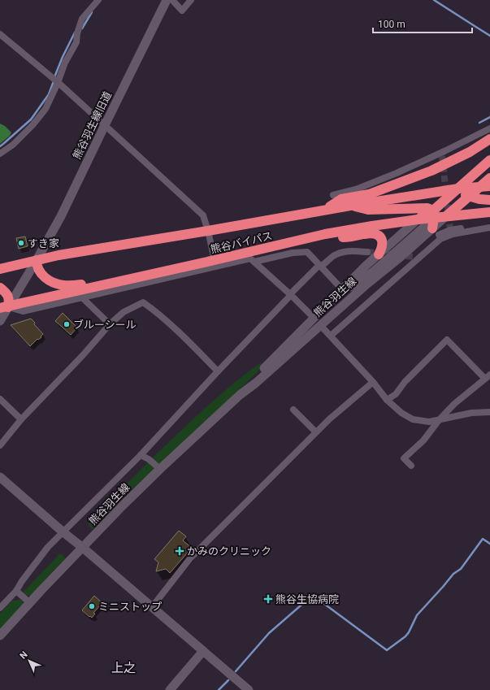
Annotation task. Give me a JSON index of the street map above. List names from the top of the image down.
{
  "streets": {
    "highway": ["熊谷バイパス"],
    "main road": ["熊谷羽生線旧道", "熊谷羽生線"]
  },
  "crossings": [
    ["熊谷羽生線旧道", "熊谷バイパス"],
    ["熊谷バイパス", "熊谷羽生線"]
  ],
  "districts": ["上之"],
  "places": {
    "other": ["すき家", "ブルーシール", "ミニストップ"],
    "health": ["かみのクリニック", "熊谷生協病院"]
  },
  "scale_bar": "100 m",
  "north": "top left"
}
